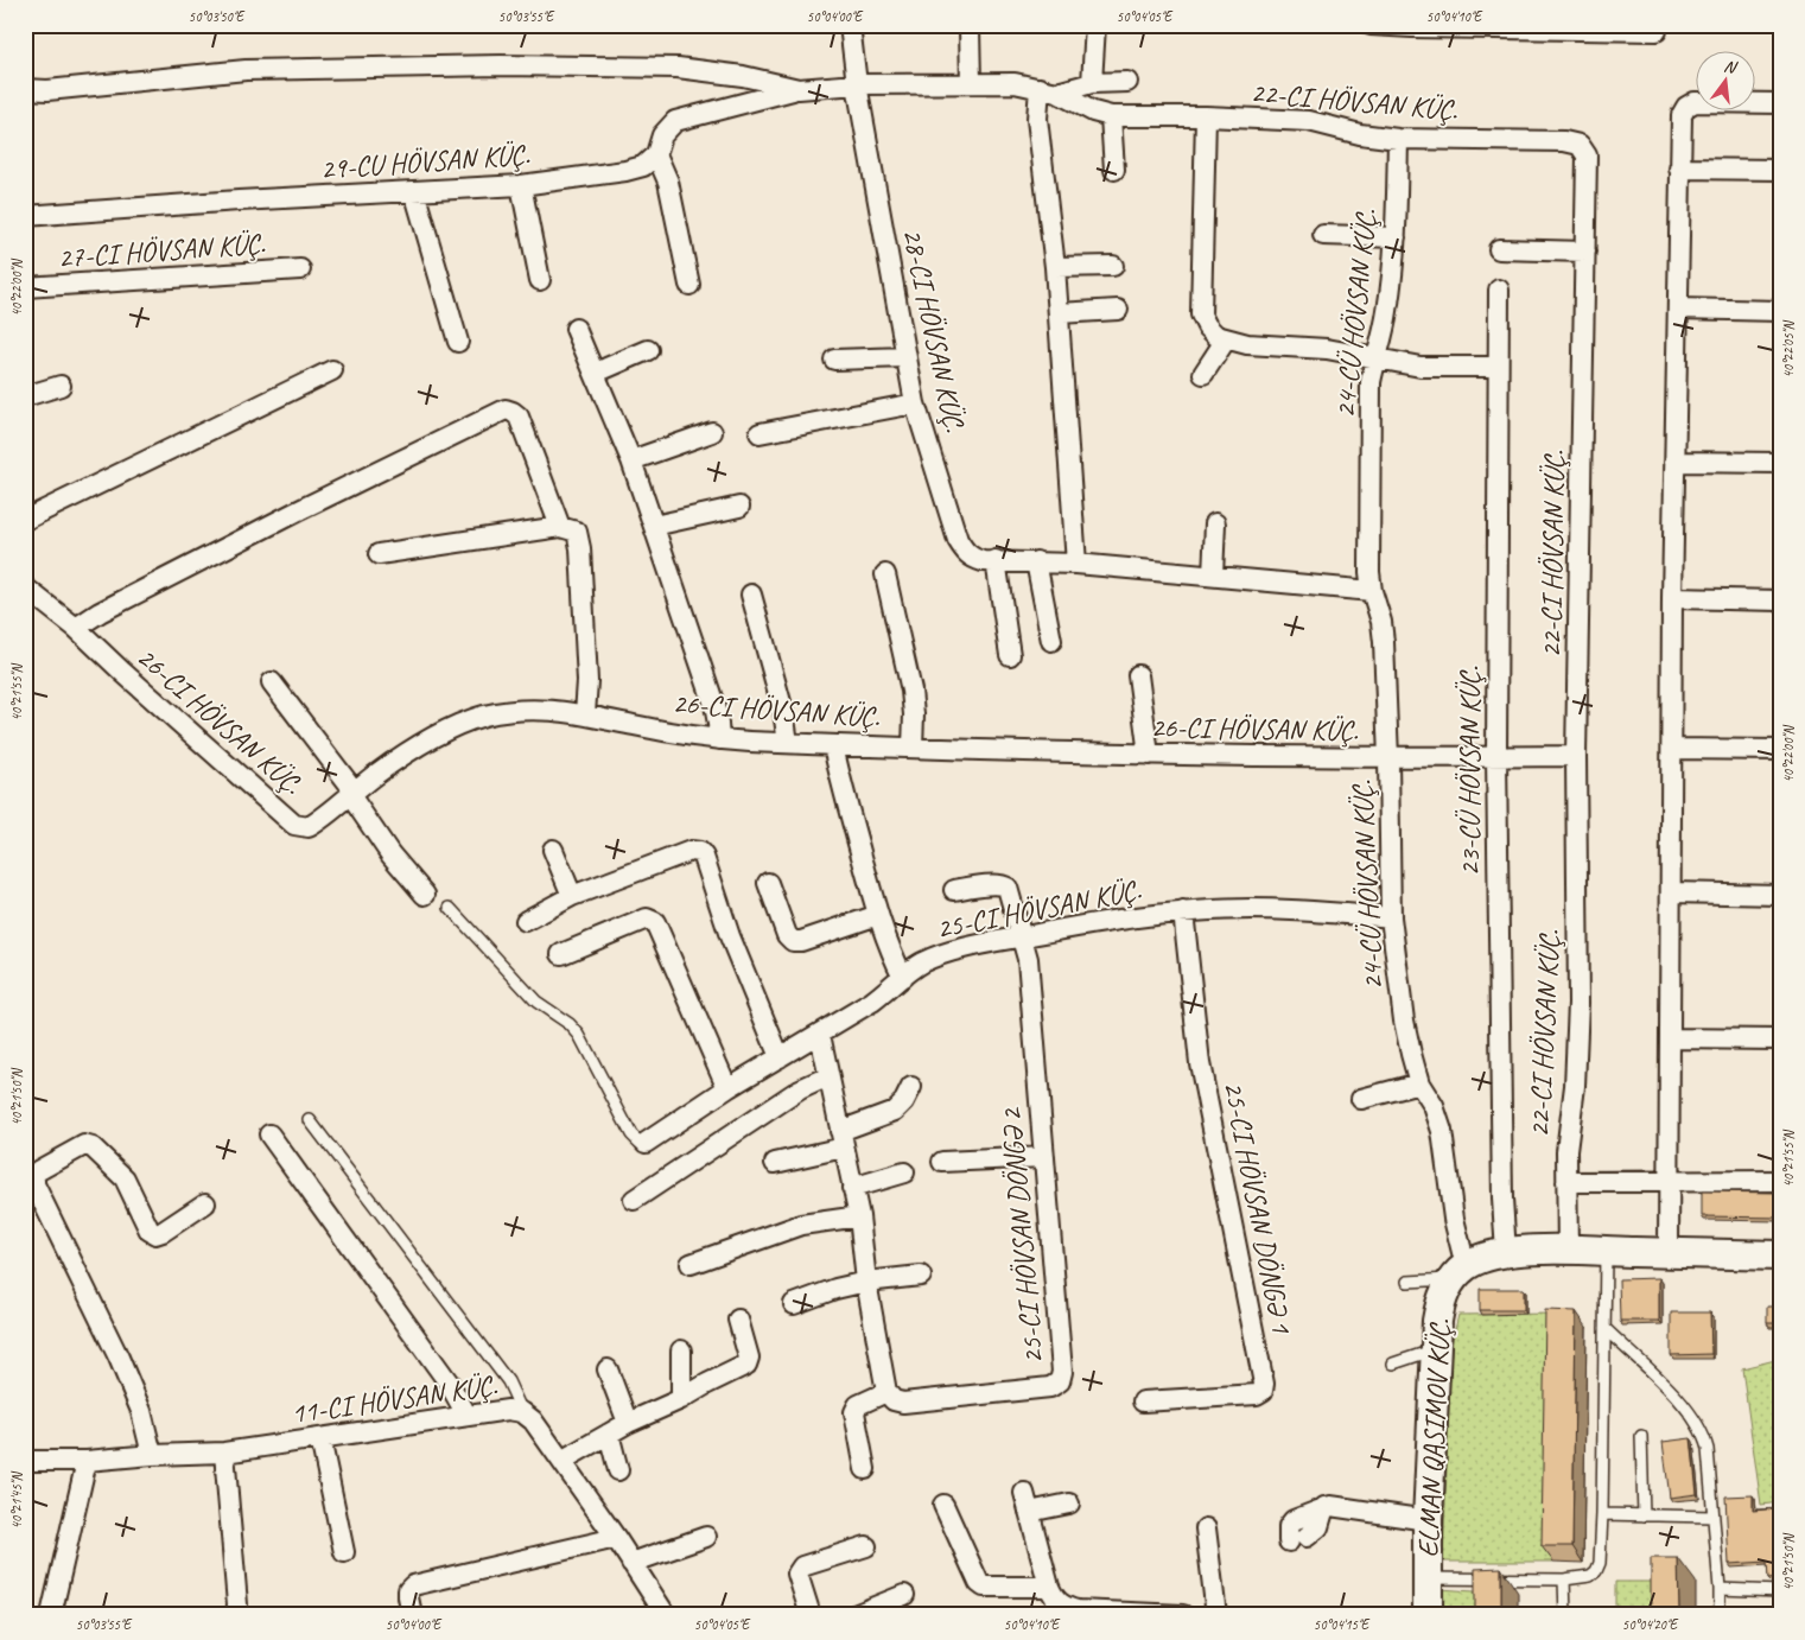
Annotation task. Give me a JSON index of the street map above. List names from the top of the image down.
{
  "streets": {
    "street": [
      "22-CI HÖVSAN KÜÇ.",
      "29-CU HÖVSAN KÜÇ.",
      "27-CI HÖVSAN KÜÇ.",
      "24-CÜ HÖVSAN KÜÇ.",
      "28-CI HÖVSAN KÜÇ.",
      "23-CÜ HÖVSAN KÜÇ.",
      "25-CI HÖVSAN KÜÇ.",
      "25-CI HÖVSAN DÖNGƏ 1",
      "25-CI HÖVSAN DÖNGƏ 2",
      "11-CI HÖVSAN KÜÇ."
    ]
  },
  "crossings": [
    ["22-CI HÖVSAN KÜÇ.", "24-CÜ HÖVSAN KÜÇ."],
    ["22-CI HÖVSAN KÜÇ.", "28-CI HÖVSAN KÜÇ."],
    ["24-CÜ HÖVSAN KÜÇ.", "28-CI HÖVSAN KÜÇ."],
    ["24-CÜ HÖVSAN KÜÇ.", "25-CI HÖVSAN KÜÇ."],
    ["25-CI HÖVSAN KÜÇ.", "25-CI HÖVSAN DÖNGƏ 1"],
    ["25-CI HÖVSAN KÜÇ.", "25-CI HÖVSAN DÖNGƏ 2"]
  ],
  "north": "top",
  "coordinates": [
    "50°03'50\"E",
    "50°03'55\"E",
    "50°04'00\"E",
    "50°04'05\"E",
    "50°04'10\"E",
    "40°22'00\"N",
    "40°22'05\"N",
    "40°21'55\"N",
    "40°21'50\"N",
    "40°21'45\"N",
    "50°04'15\"E",
    "50°04'20\"E"
  ]
}
